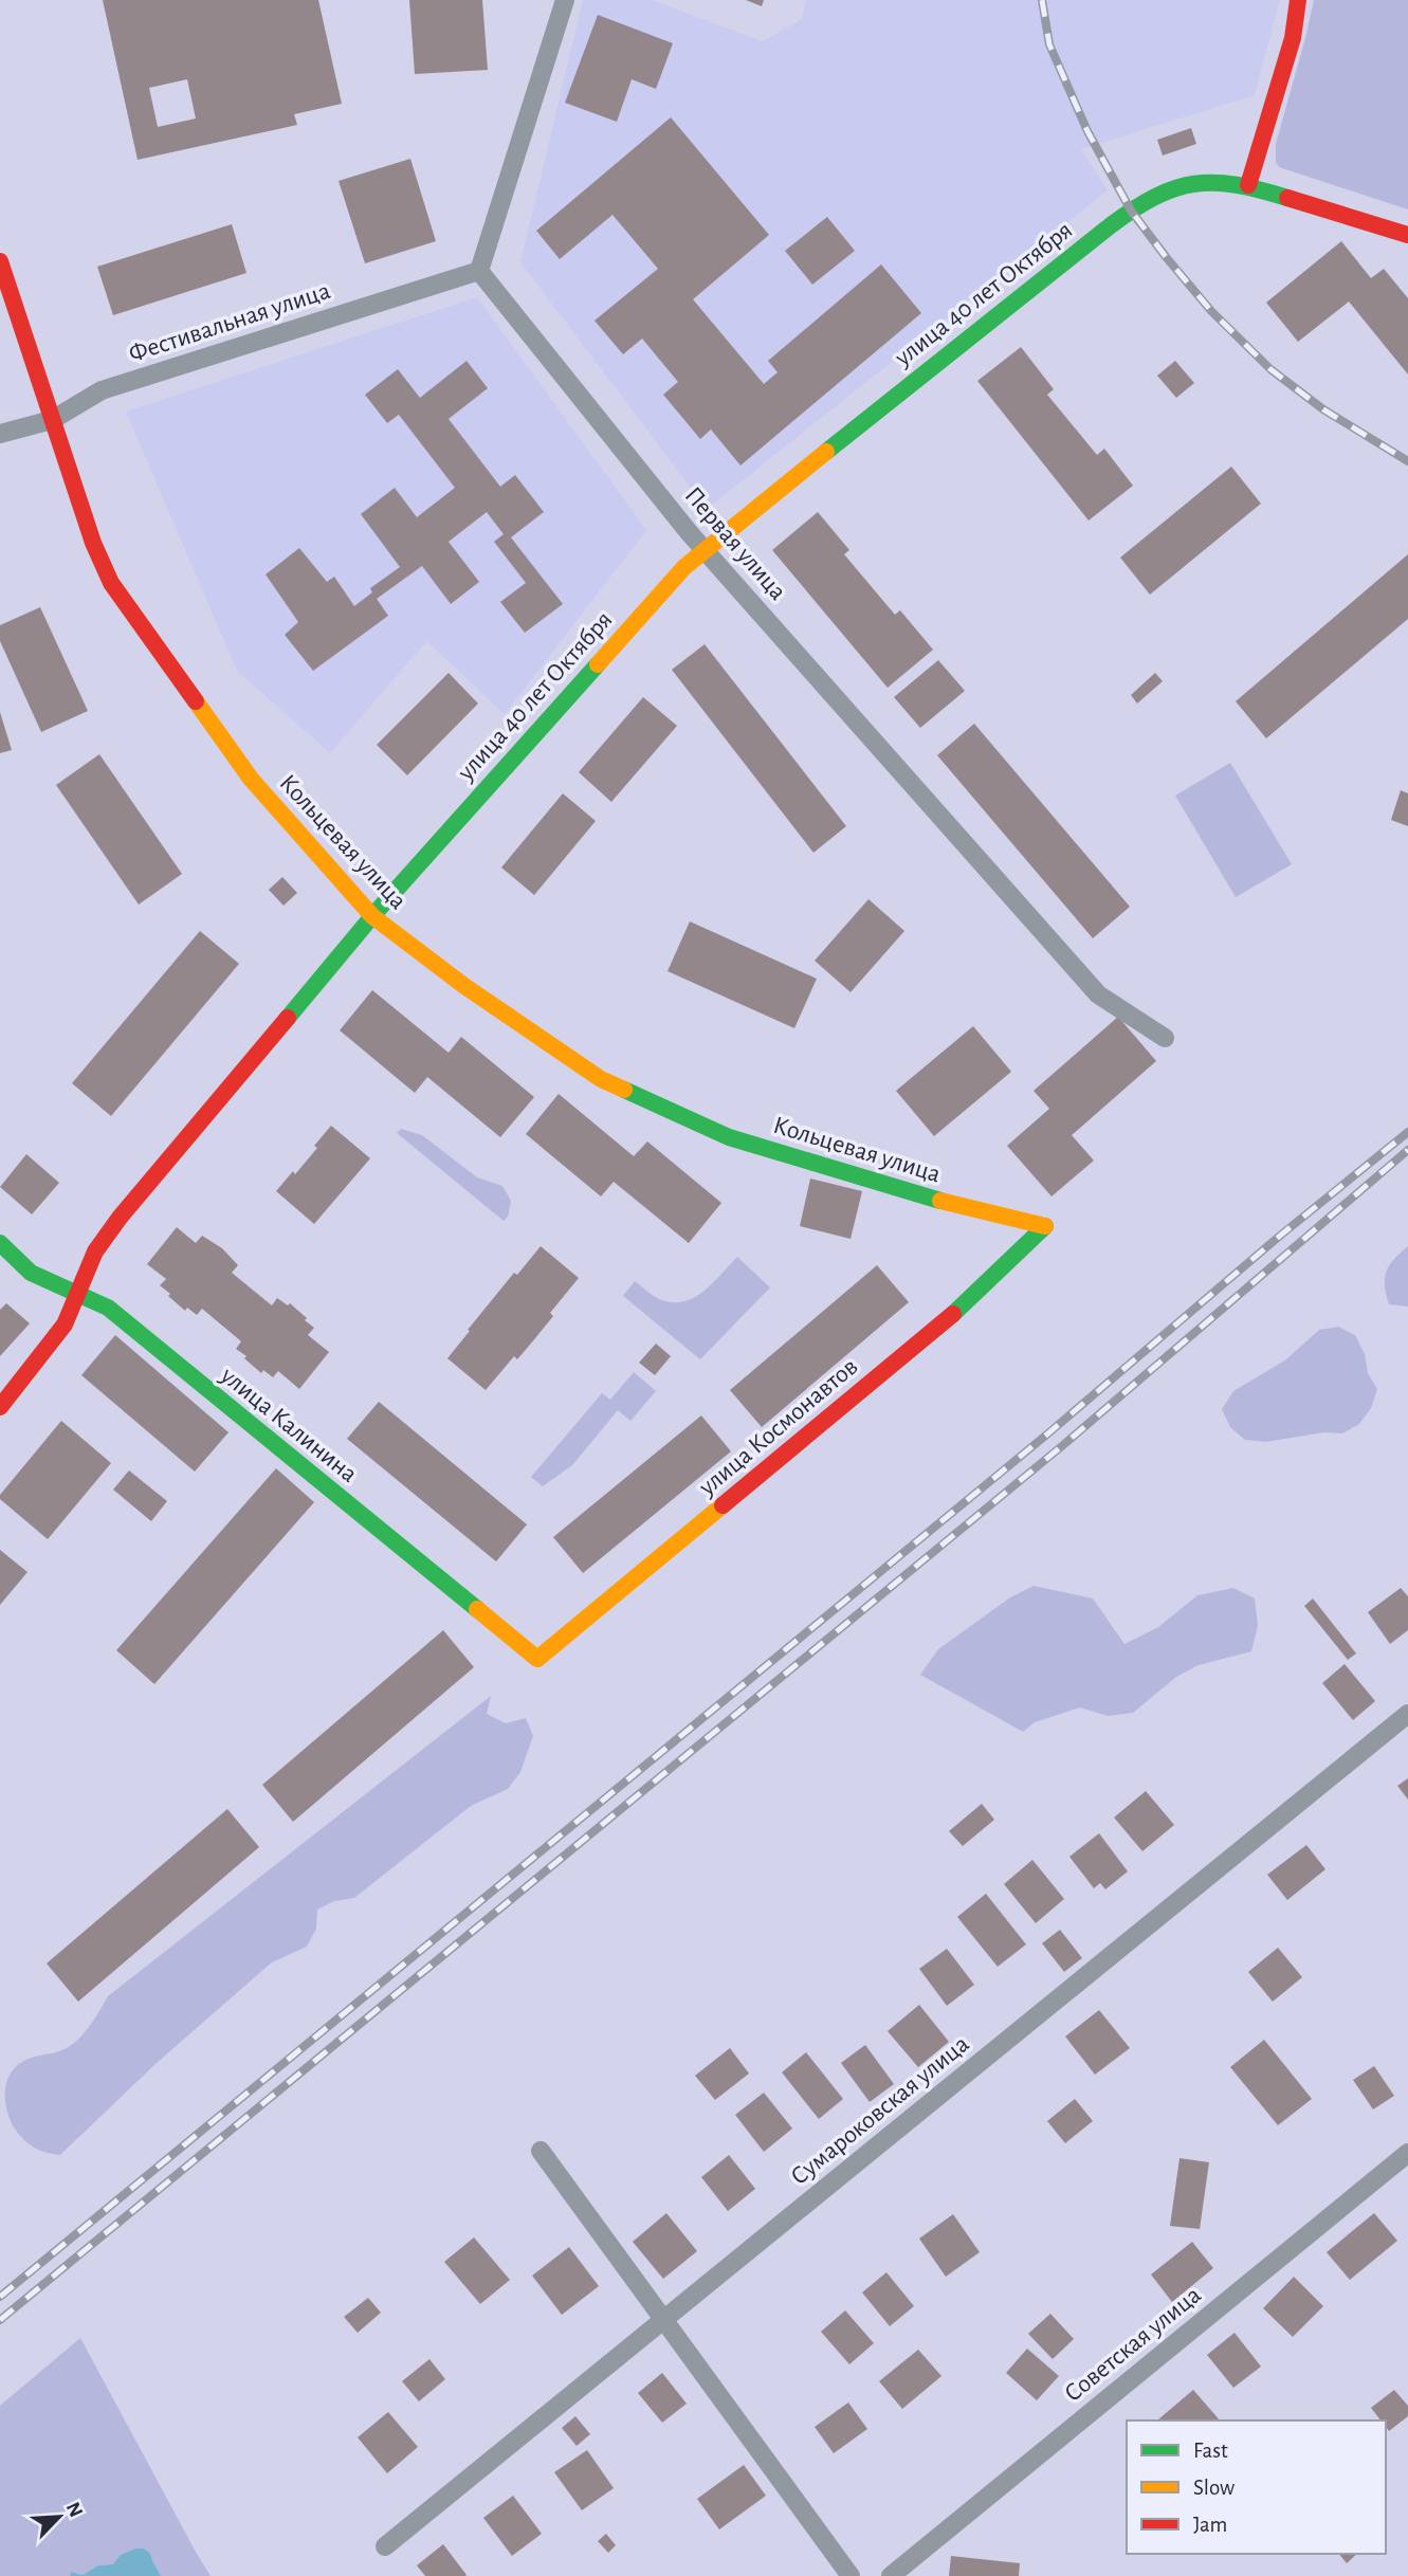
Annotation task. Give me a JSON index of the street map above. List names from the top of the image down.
{
  "streets": {
    "street": [
      "улица 40 лет Октября",
      "Фестивальная улица",
      "Первая улица",
      "Кольцевая улица",
      "улица Калинина",
      "улица Космонавтов",
      "Сумароковская улица",
      "Советская улица"
    ]
  },
  "crossings": [
    ["улица 40 лет Октября", "Первая улица"],
    ["улица 40 лет Октября", "Кольцевая улица"],
    ["улица 40 лет Октября", "улица Калинина"],
    ["Фестивальная улица", "Первая улица"],
    ["Фестивальная улица", "Кольцевая улица"],
    ["Кольцевая улица", "улица Космонавтов"],
    ["улица Калинина", "улица Космонавтов"]
  ],
  "legend": ["Fast", "Slow", "Jam"],
  "north": "top right"
}
